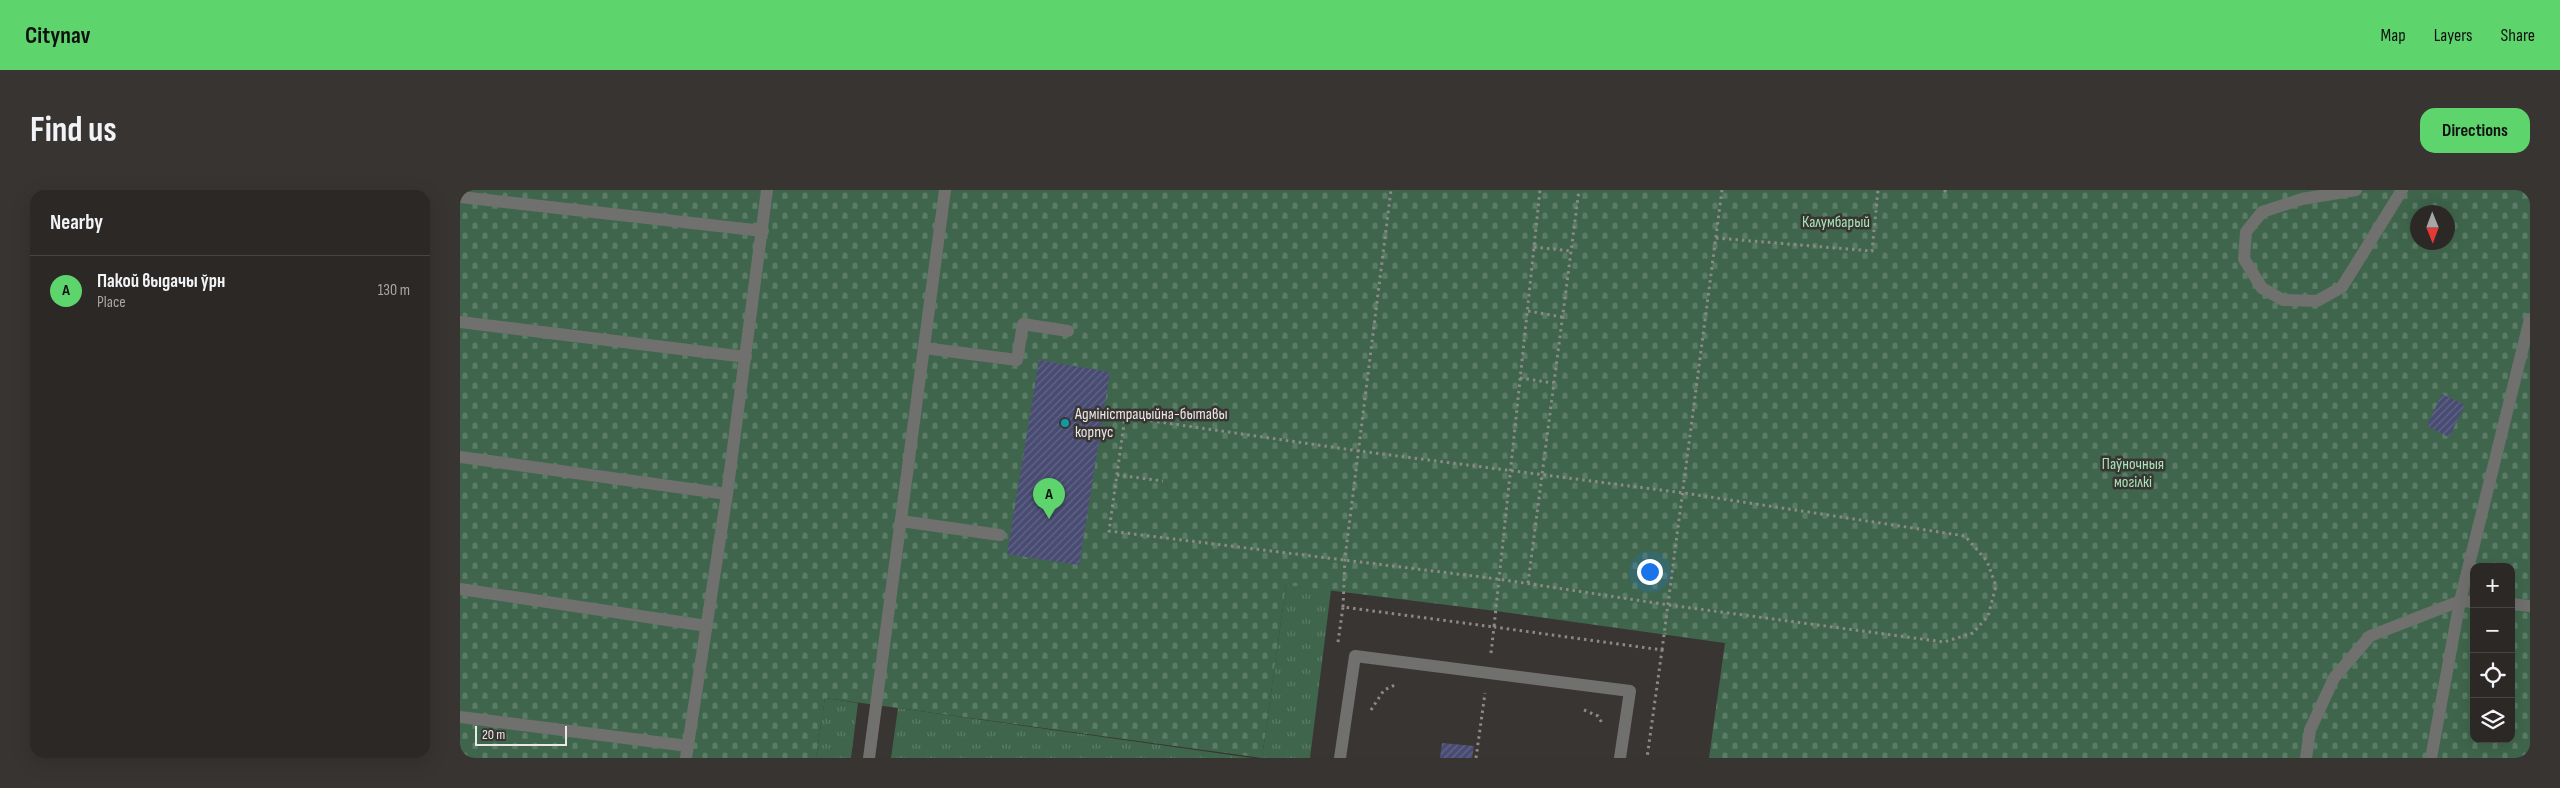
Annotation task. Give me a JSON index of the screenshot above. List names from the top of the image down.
{
  "parks": ["Калумбарый", "Паўночныя могілкі"],
  "places": ["Адміністрацыйна-бытавы корпус"],
  "scale_bar": "20 m",
  "north": "bottom",
  "page": {
    "header": "Citynav",
    "nav": ["Map", "Layers", "Share"],
    "buttons": "Directions",
    "title": "Find us",
    "heading": "Nearby",
    "list": [
      {
        "mark": "A",
        "name": "Пакой выдачы ўрн",
        "note": "Place",
        "value": "130 m"
      }
    ],
    "pins": "A",
    "map_buttons": ["+", "−"],
    "scale": "20 m"
  }
}
